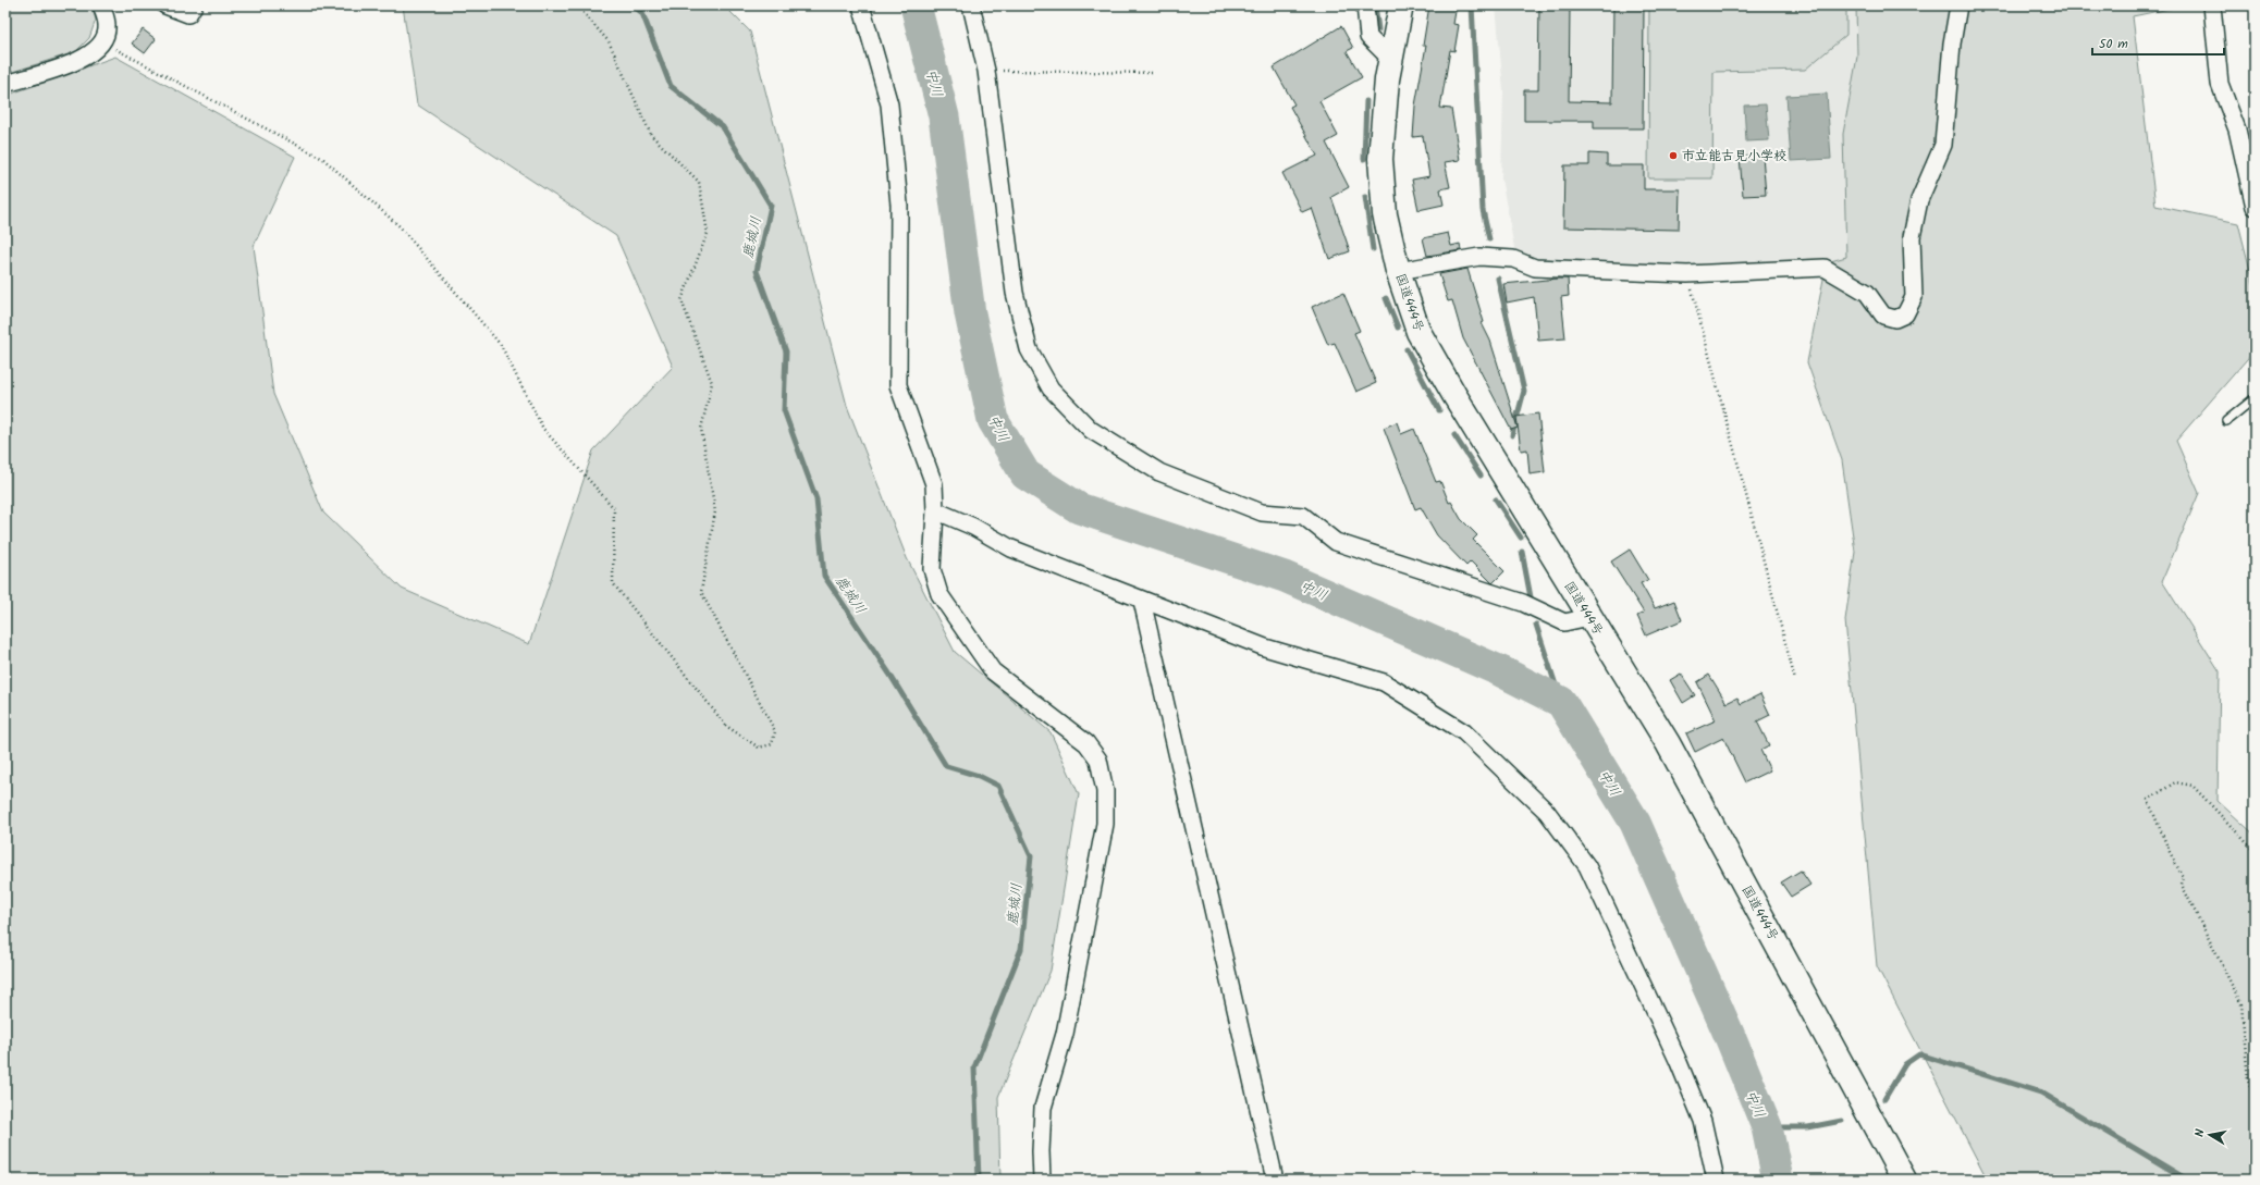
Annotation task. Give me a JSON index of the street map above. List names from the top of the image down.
{
  "streets": {
    "highway": ["国道444号"]
  },
  "water": ["中川", "鹿城川"],
  "places": ["市立能古見小学校"],
  "scale_bar": "50 m",
  "north": "left"
}
